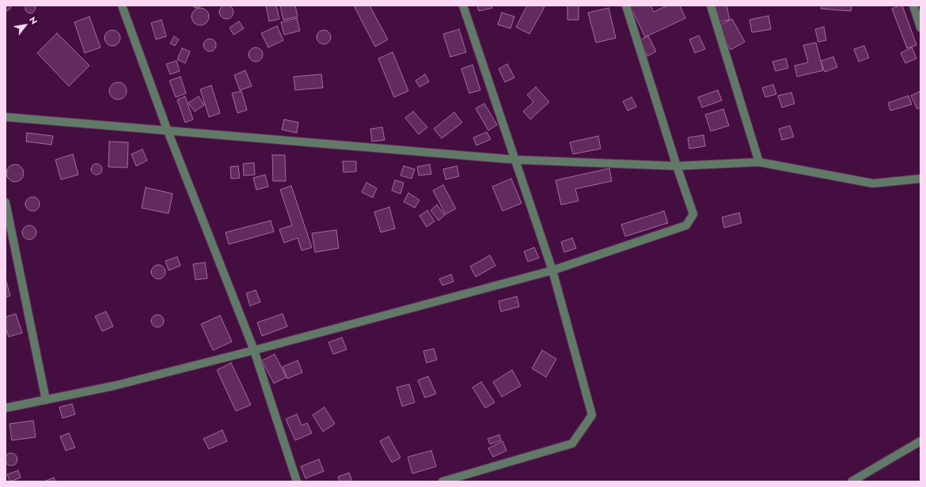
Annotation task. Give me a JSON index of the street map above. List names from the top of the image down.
{
  "north": "top right"
}
